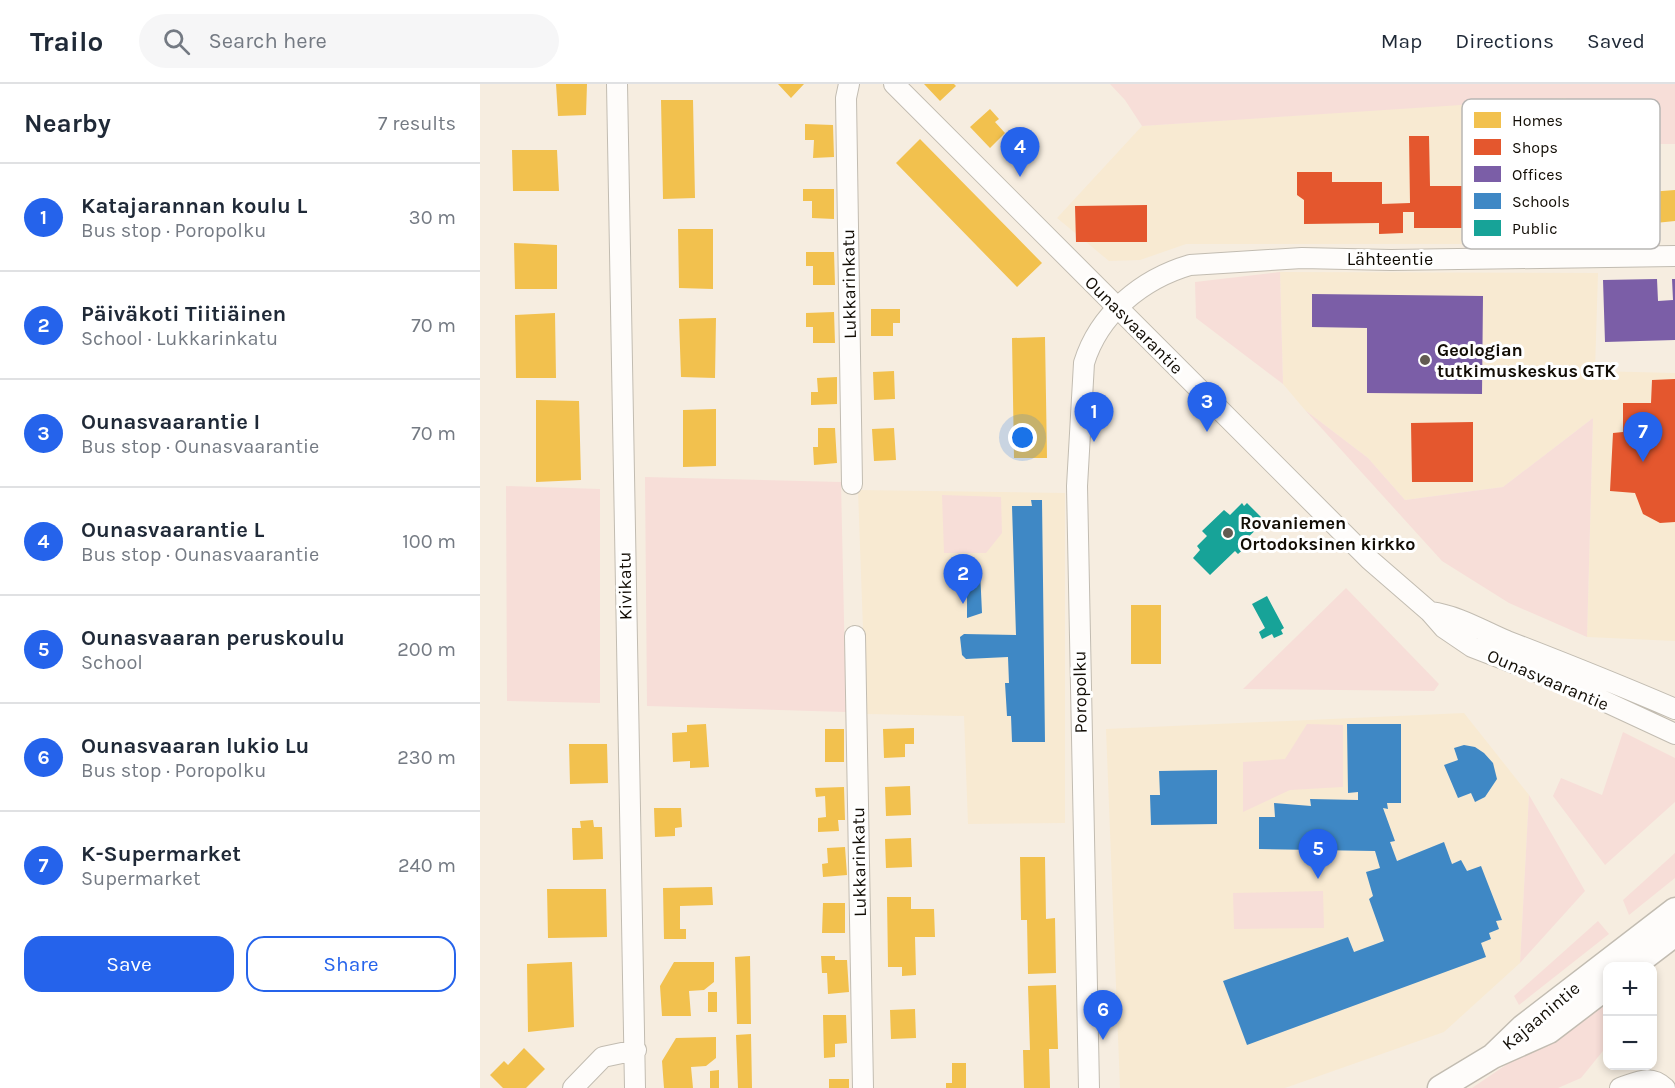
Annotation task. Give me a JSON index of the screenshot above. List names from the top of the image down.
{
  "streets": {
    "main road": ["Kajaanintie"],
    "street": [
      "Lähteentie",
      "Lukkarinkatu",
      "Ounasvaarantie",
      "Kivikatu",
      "Poropolku"
    ]
  },
  "crossings": [
    ["Lähteentie", "Ounasvaarantie"],
    ["Lähteentie", "Poropolku"],
    ["Ounasvaarantie", "Poropolku"]
  ],
  "places": ["Geologian tutkimuskeskus GTK", "Rovaniemen Ortodoksinen kirkko"],
  "legend": [
    "Homes",
    "Shops",
    "Offices",
    "Schools",
    "Public"
  ],
  "page": {
    "header": "Trailo",
    "search": "Search here",
    "nav": ["Map", "Directions", "Saved"],
    "heading": ["Nearby", "7 results"],
    "pins": [
      "4",
      "3",
      "1",
      "7",
      "2",
      "5",
      "6"
    ],
    "list": [
      {
        "mark": "1",
        "name": "Katajarannan koulu L",
        "note": "Bus stop · Poropolku",
        "value": "30 m"
      },
      {
        "mark": "2",
        "name": "Päiväkoti Tiitiäinen",
        "note": "School · Lukkarinkatu",
        "value": "70 m"
      },
      {
        "mark": "3",
        "name": "Ounasvaarantie I",
        "note": "Bus stop · Ounasvaarantie",
        "value": "70 m"
      },
      {
        "mark": "4",
        "name": "Ounasvaarantie L",
        "note": "Bus stop · Ounasvaarantie",
        "value": "100 m"
      },
      {
        "mark": "5",
        "name": "Ounasvaaran peruskoulu",
        "note": "School",
        "value": "200 m"
      },
      {
        "mark": "6",
        "name": "Ounasvaaran lukio Lu",
        "note": "Bus stop · Poropolku",
        "value": "230 m"
      },
      {
        "mark": "7",
        "name": "K-Supermarket",
        "note": "Supermarket",
        "value": "240 m"
      }
    ],
    "buttons": ["Save", "Share"],
    "map_buttons": ["+", "−"]
  }
}
